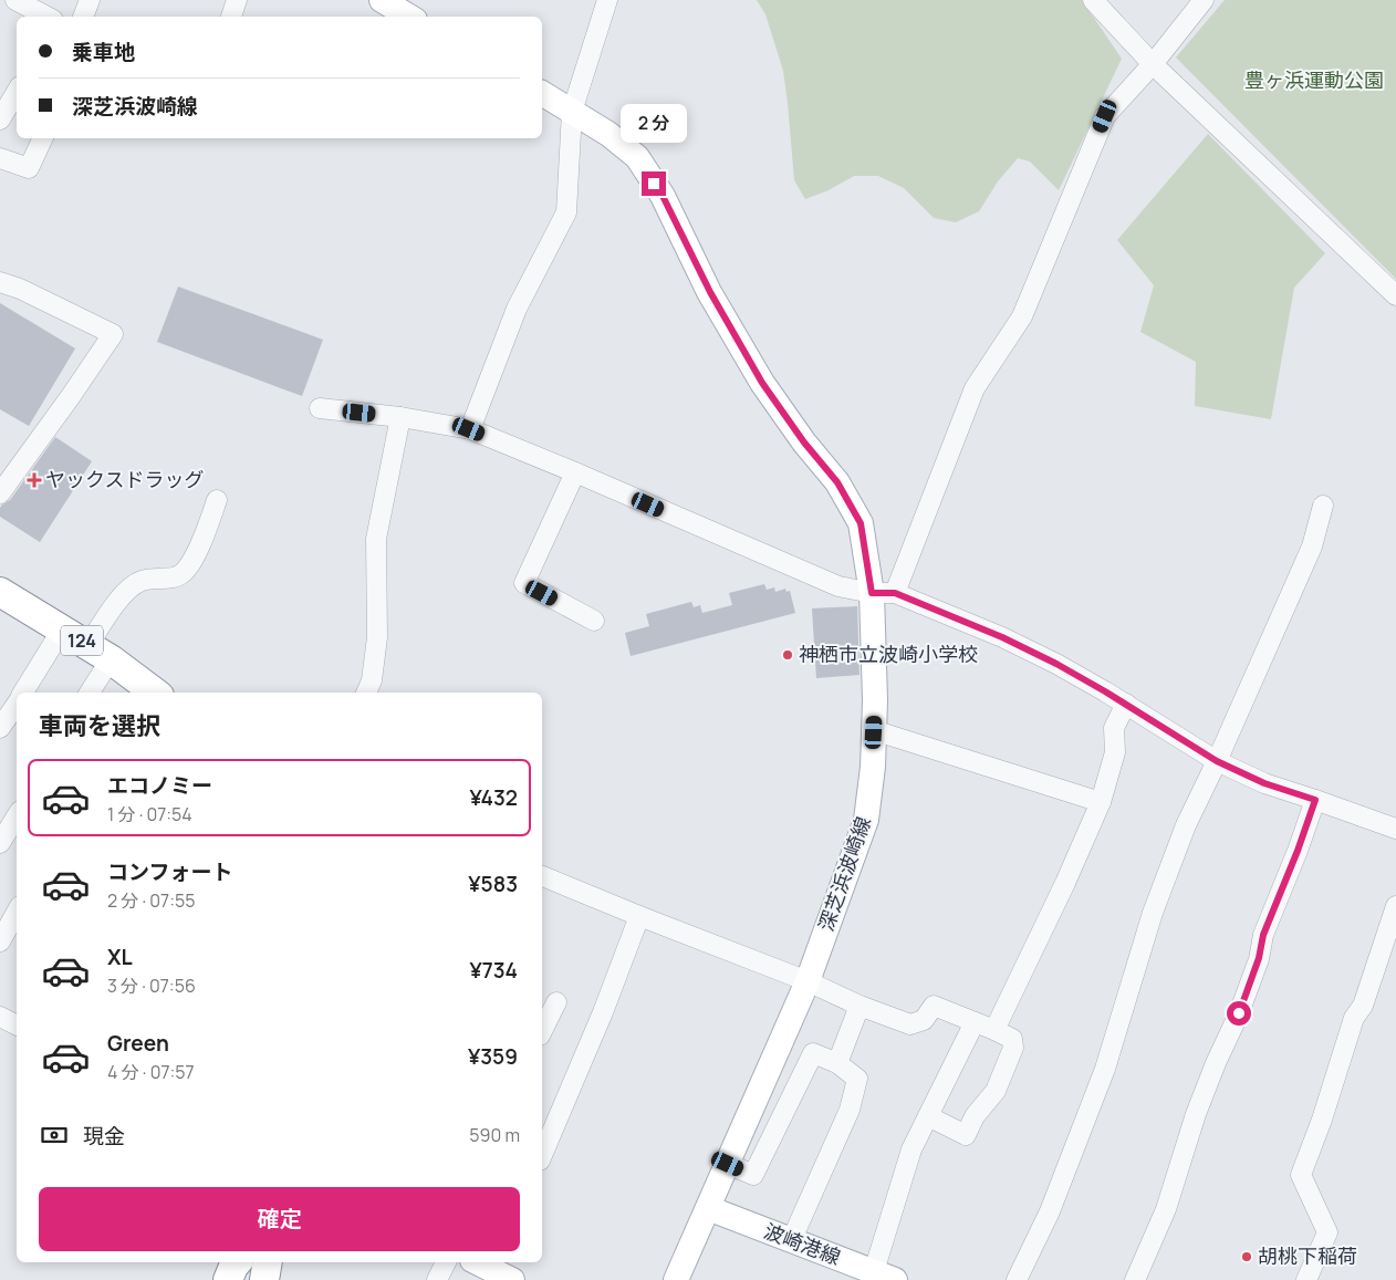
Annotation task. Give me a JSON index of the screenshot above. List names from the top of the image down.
{
  "streets": {
    "highway": ["124"],
    "main road": ["深芝浜波崎線", "波崎港線"]
  },
  "crossings": [
    ["深芝浜波崎線", "波崎港線"]
  ],
  "parks": ["豊ヶ浜運動公園"],
  "places": {
    "health": ["ヤックスドラッグ"],
    "other": ["神栖市立波崎小学校", "胡桃下稲荷"]
  },
  "page": {
    "banner": ["乗車地", "深芝浜波崎線"],
    "bubble": "2 分",
    "heading": "車両を選択",
    "list": [
      {
        "name": "エコノミー",
        "note": "1 分 · 07:54",
        "value": "¥432"
      },
      {
        "name": "コンフォート",
        "note": "2 分 · 07:55",
        "value": "¥583"
      },
      {
        "name": "XL",
        "note": "3 分 · 07:56",
        "value": "¥734"
      },
      {
        "name": "Green",
        "note": "4 分 · 07:57",
        "value": "¥359"
      }
    ],
    "pay": ["現金", "590 m"],
    "buttons": "確定"
  }
}
